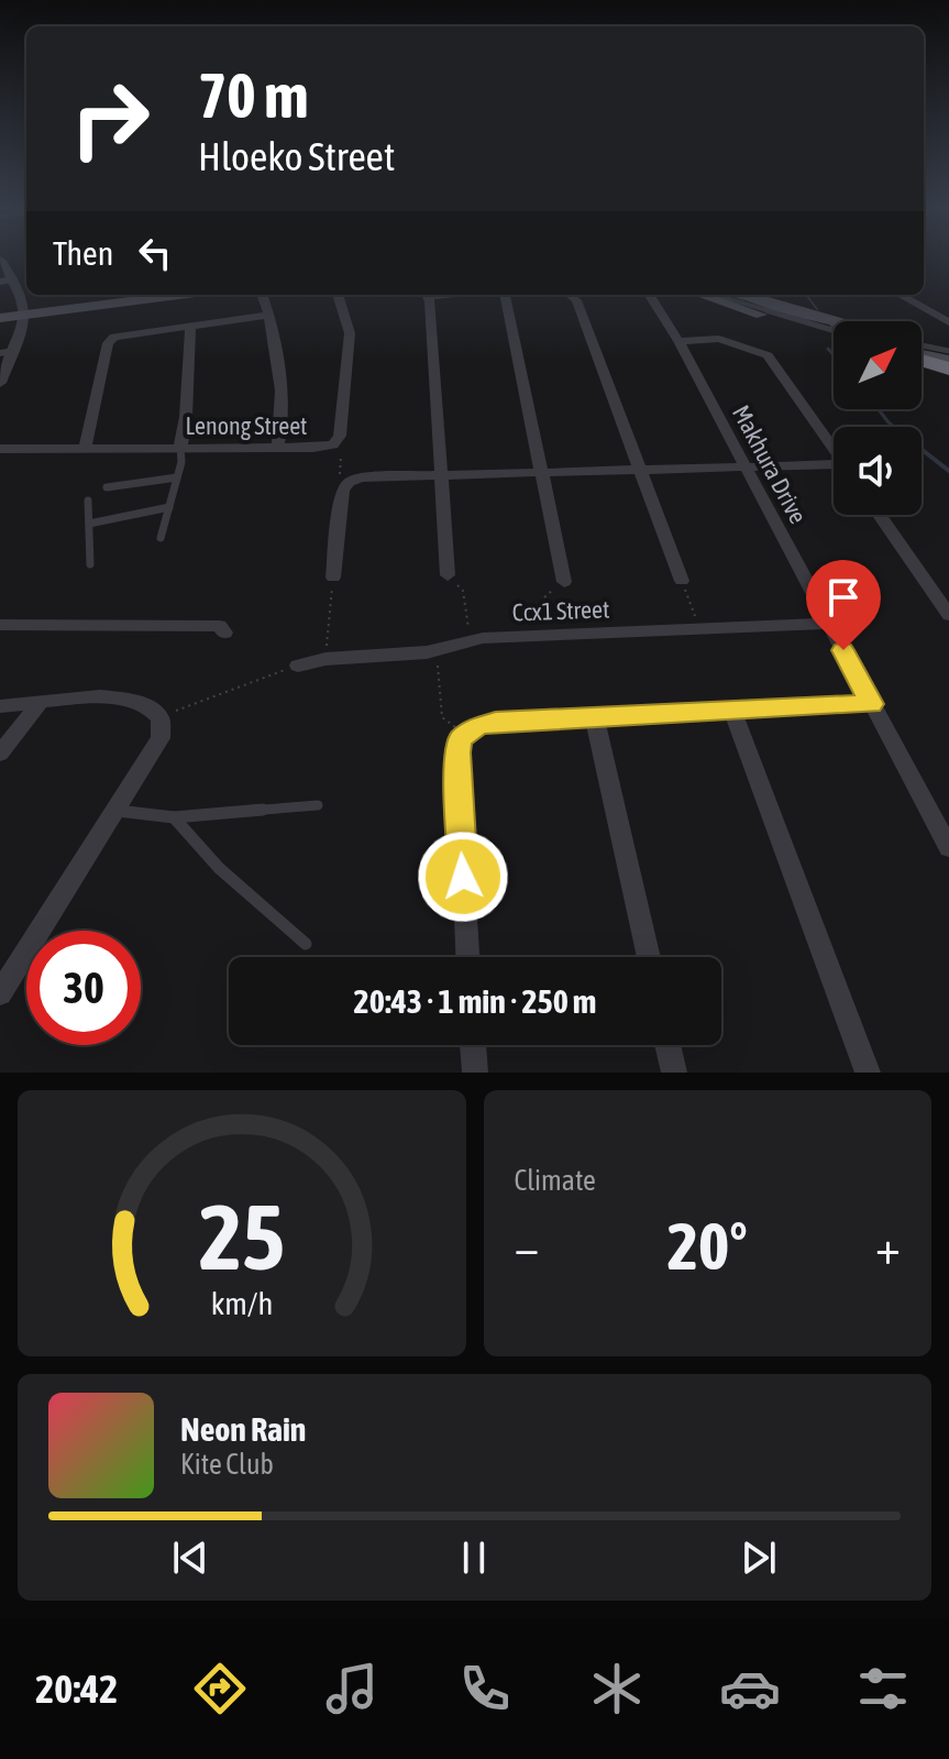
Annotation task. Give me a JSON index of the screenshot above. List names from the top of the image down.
{
  "streets": {
    "street": ["Lenong Street", "Makhura Drive", "Ccx1 Street"]
  },
  "crossings": [
    ["Makhura Drive", "Ccx1 Street"]
  ],
  "north": "top right",
  "page": {
    "turn": ["70 m", "Hloeko Street"],
    "then": "Then",
    "limit": "30",
    "trip": "20:43 · 1 min · 250 m",
    "tile": "Climate",
    "heat": ["−", "20°", "+"],
    "song": ["Neon Rain", "Kite Club"],
    "tabs": "20:42",
    "gauge": ["25", "km/h"]
  }
}
